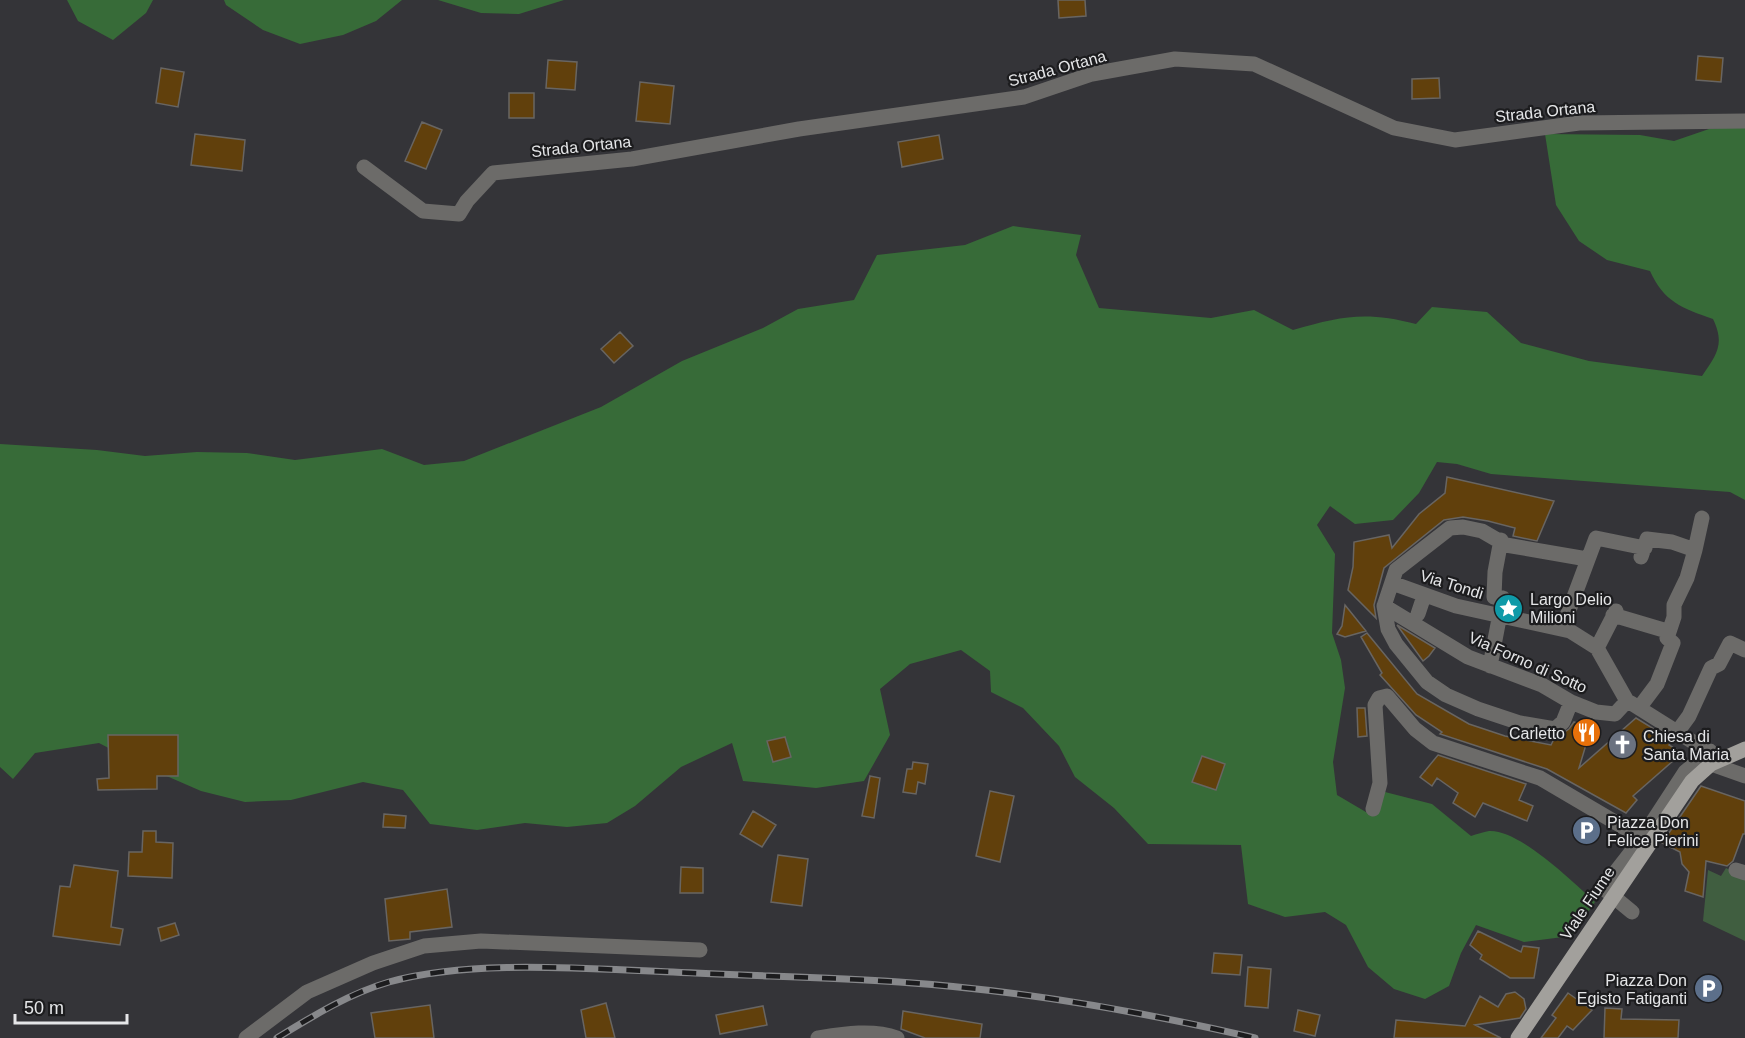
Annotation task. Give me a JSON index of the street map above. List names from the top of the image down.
{
  "streets": {
    "main road": ["Viale Fiume"],
    "street": ["Strada Ortana", "Via Tondi", "Via Forno di Sotto"]
  },
  "places": {
    "place": ["Largo Delio Milioni"],
    "restaurant": ["Carletto"],
    "church": ["Chiesa di Santa Maria"],
    "parking": ["Piazza Don Felice Pierini", "Piazza Don Egisto Fatiganti"]
  },
  "scale_bar": "50 m"
}
